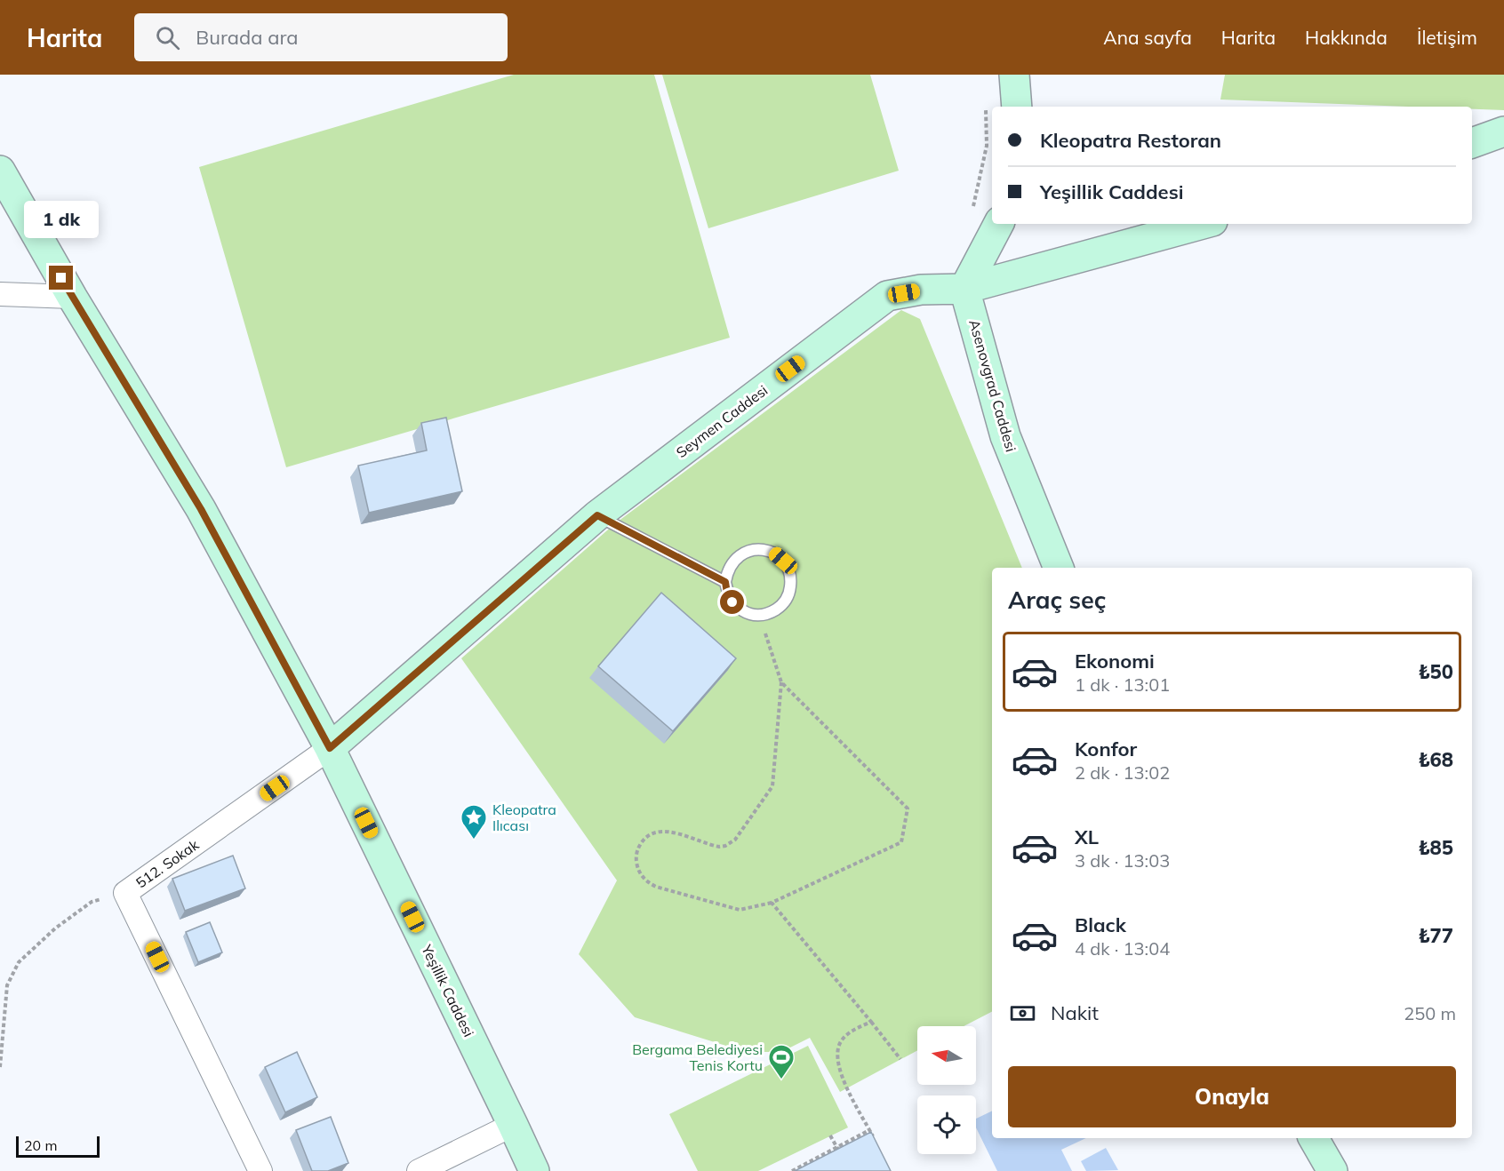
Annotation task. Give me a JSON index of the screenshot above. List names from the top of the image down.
{
  "streets": {
    "main road": ["Asenovgrad Caddesi", "Seymen Caddesi", "Yeşillik Caddesi"],
    "street": ["512. Sokak"]
  },
  "crossings": [
    ["Asenovgrad Caddesi", "Seymen Caddesi"],
    ["Seymen Caddesi", "512. Sokak"],
    ["Seymen Caddesi", "Yeşillik Caddesi"],
    ["512. Sokak", "Yeşillik Caddesi"]
  ],
  "places": {
    "place": ["Kleopatra Ilıcası"],
    "sports": ["Bergama Belediyesi Tenis Kortu"]
  },
  "scale_bar": "20 m",
  "north": "left",
  "page": {
    "header": "Harita",
    "search": "Burada ara",
    "nav": [
      "Ana sayfa",
      "Harita",
      "Hakkında",
      "İletişim"
    ],
    "banner": ["Kleopatra Restoran", "Yeşillik Caddesi"],
    "bubble": "1 dk",
    "heading": "Araç seç",
    "list": [
      {
        "name": "Ekonomi",
        "note": "1 dk · 13:01",
        "value": "₺50"
      },
      {
        "name": "Konfor",
        "note": "2 dk · 13:02",
        "value": "₺68"
      },
      {
        "name": "XL",
        "note": "3 dk · 13:03",
        "value": "₺85"
      },
      {
        "name": "Black",
        "note": "4 dk · 13:04",
        "value": "₺77"
      }
    ],
    "pay": ["Nakit", "250 m"],
    "buttons": "Onayla",
    "scale": "20 m"
  }
}
